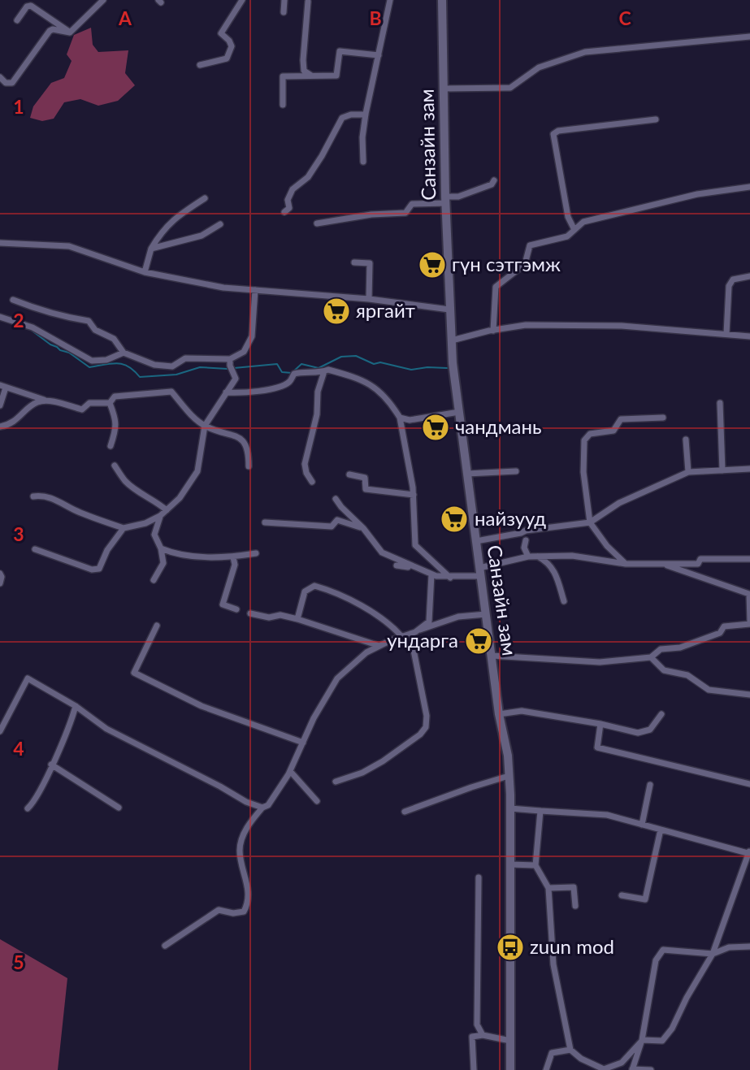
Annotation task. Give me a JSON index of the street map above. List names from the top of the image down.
{
  "streets": {
    "main road": ["Санзайн зам"]
  },
  "places": {
    "supermarket": [
      "гүн сэтгэмж",
      "яргайт",
      "чандмань",
      "найзууд",
      "ундарга"
    ],
    "bus stop": ["zuun mod"]
  },
  "grid": {
    "columns": ["A", "B", "C"],
    "rows": [
      "1",
      "2",
      "3",
      "4",
      "5"
    ]
  }
}
